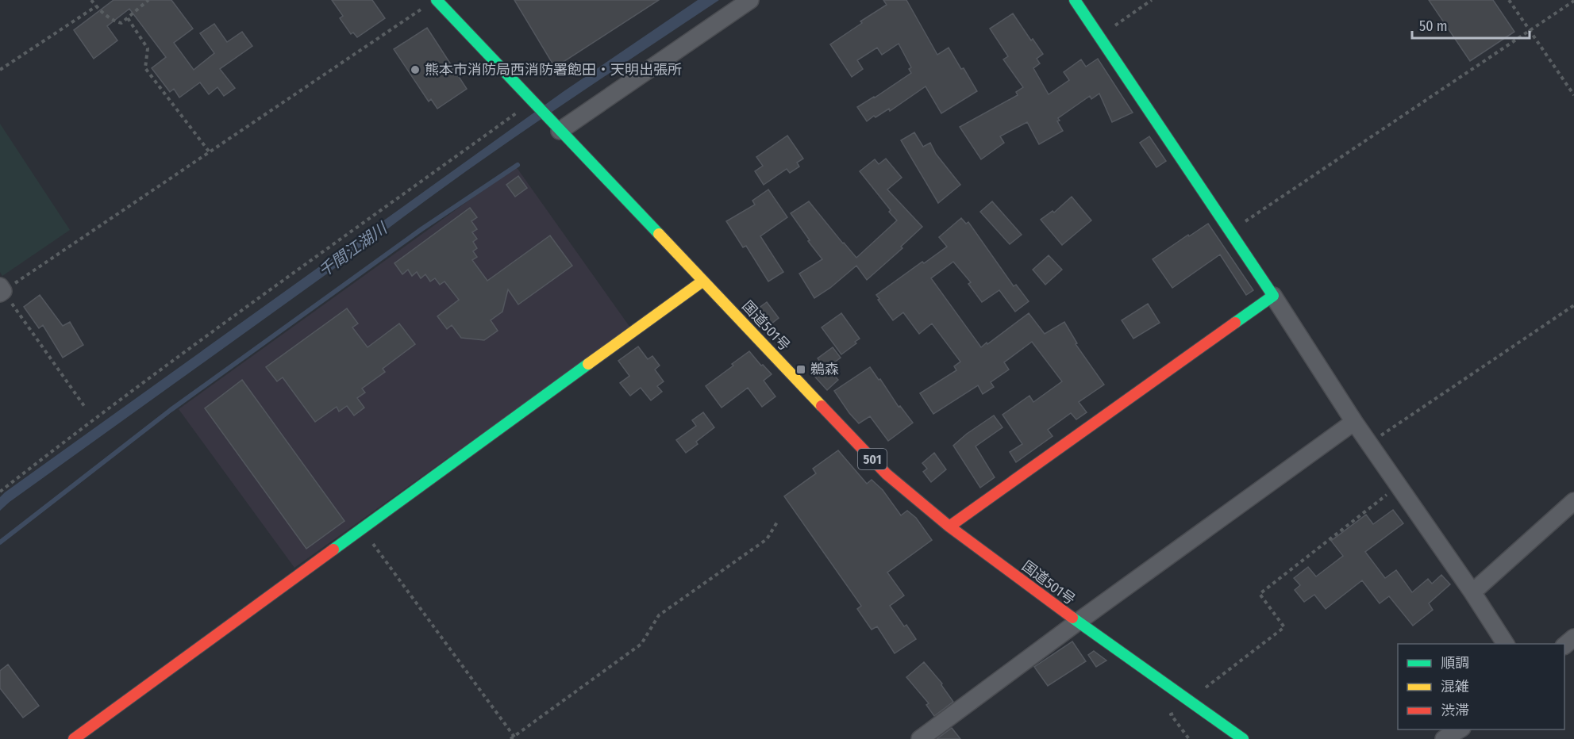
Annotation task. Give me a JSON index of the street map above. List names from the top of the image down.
{
  "streets": {
    "main road": ["国道501号", "501"]
  },
  "water": ["千間江湖川"],
  "places": {
    "other": ["熊本市消防局西消防署飽田・天明出張所"],
    "transit": ["鵜森"]
  },
  "legend": ["順調", "混雑", "渋滞"],
  "scale_bar": "50 m"
}
